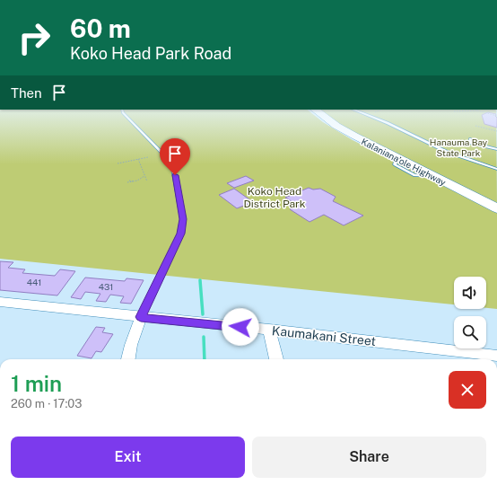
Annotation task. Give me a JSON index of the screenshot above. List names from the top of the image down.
{
  "streets": {
    "main road": ["Kalaniana’ole Highway"],
    "street": ["Kaumakani Street"]
  },
  "parks": ["Hanauma Bay State Park", "Koko Head District Park"],
  "house_numbers": ["441", "431"],
  "page": {
    "turn": ["60 m", "Koko Head Park Road"],
    "then": "Then",
    "heading": ["1 min", "260 m · 17:03"],
    "buttons": ["Exit", "Share"]
  }
}
